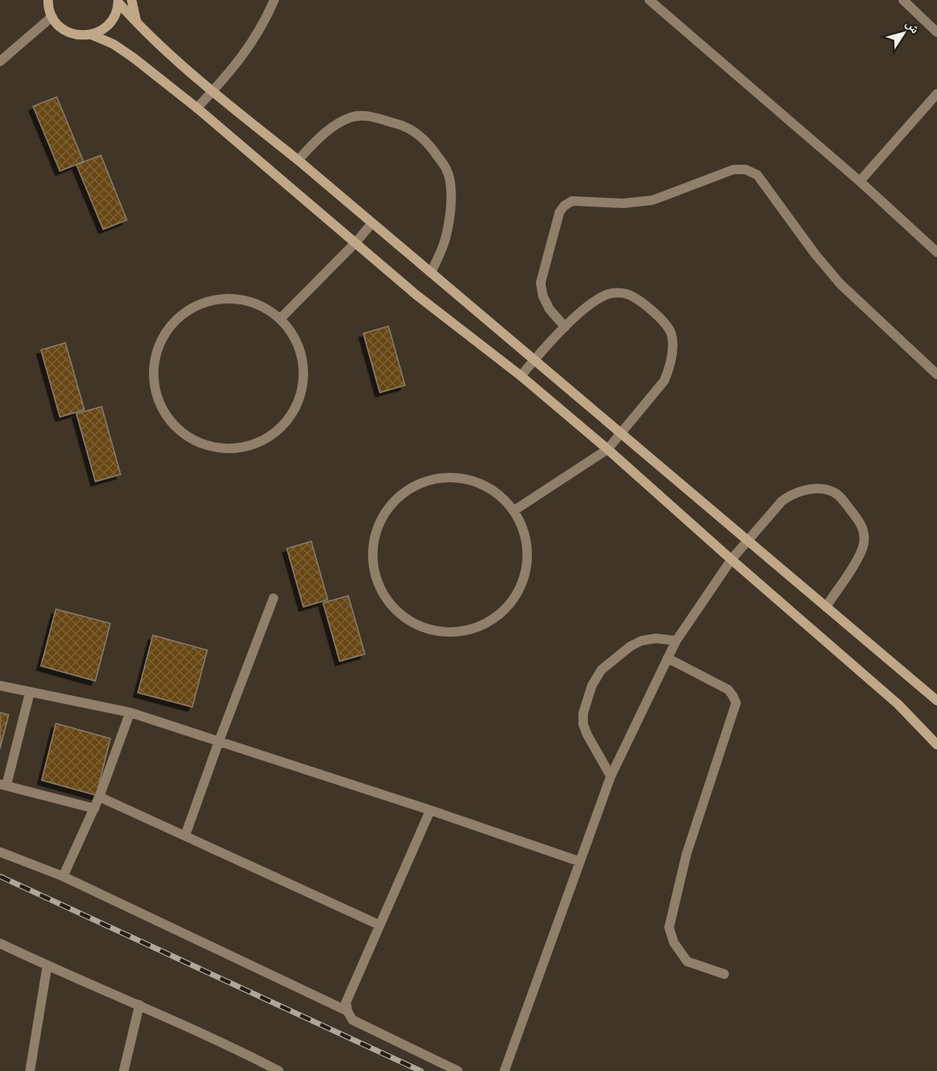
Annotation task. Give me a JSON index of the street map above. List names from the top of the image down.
{
  "north": "top right"
}
